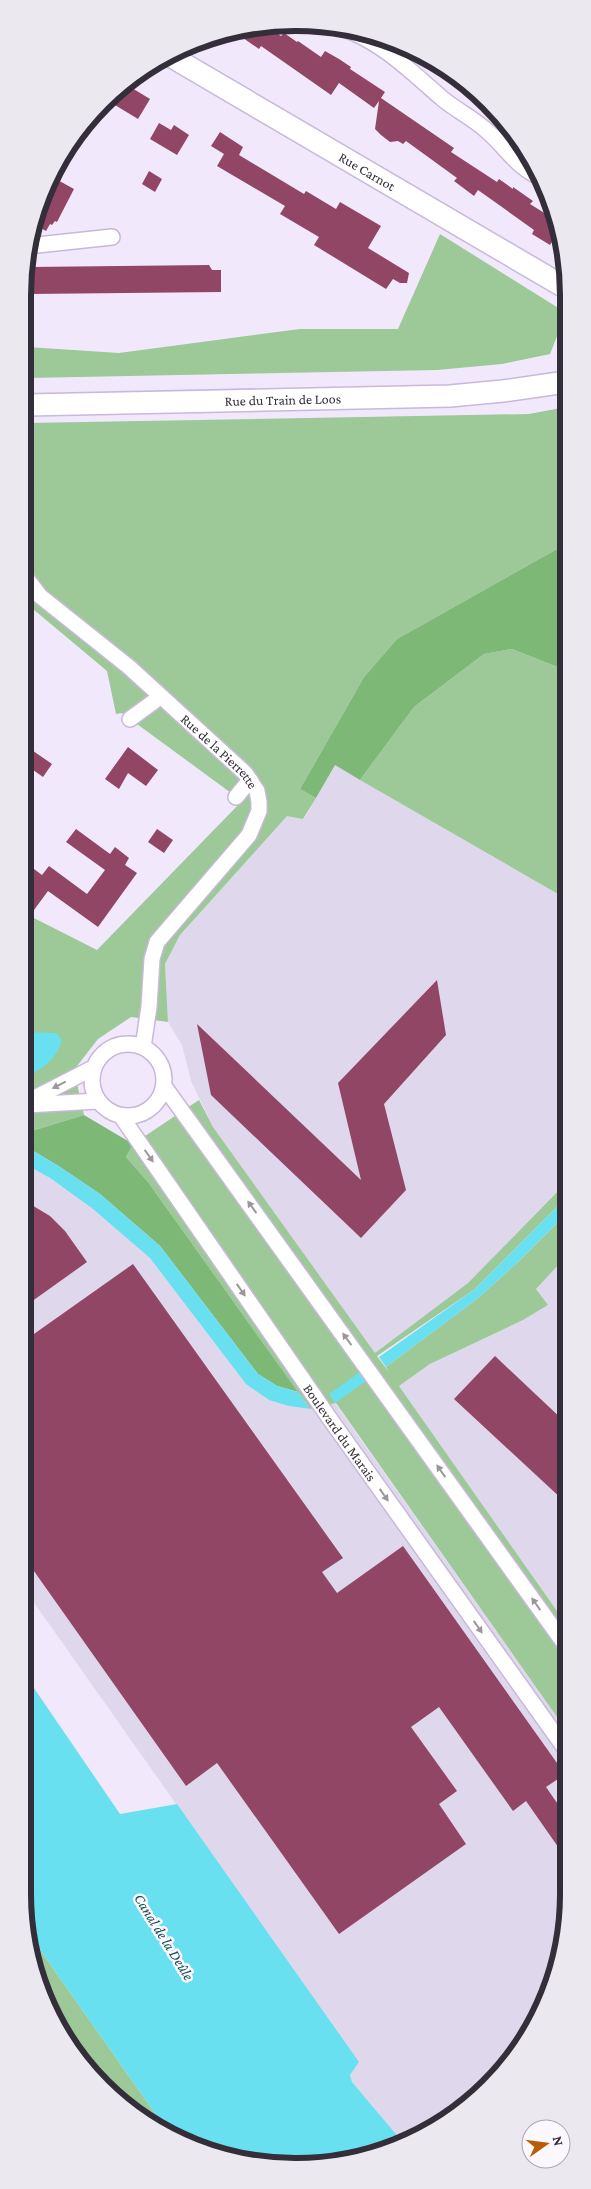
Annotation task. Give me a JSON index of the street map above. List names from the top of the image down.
{
  "streets": {
    "street": [
      "Rue Carnot",
      "Rue du Train de Loos",
      "Rue de la Pierrette",
      "Boulevard du Marais"
    ]
  },
  "crossings": [
    ["Rue de la Pierrette", "Boulevard du Marais"]
  ],
  "water": ["Canal de la Deûle"],
  "north": "right"
}
